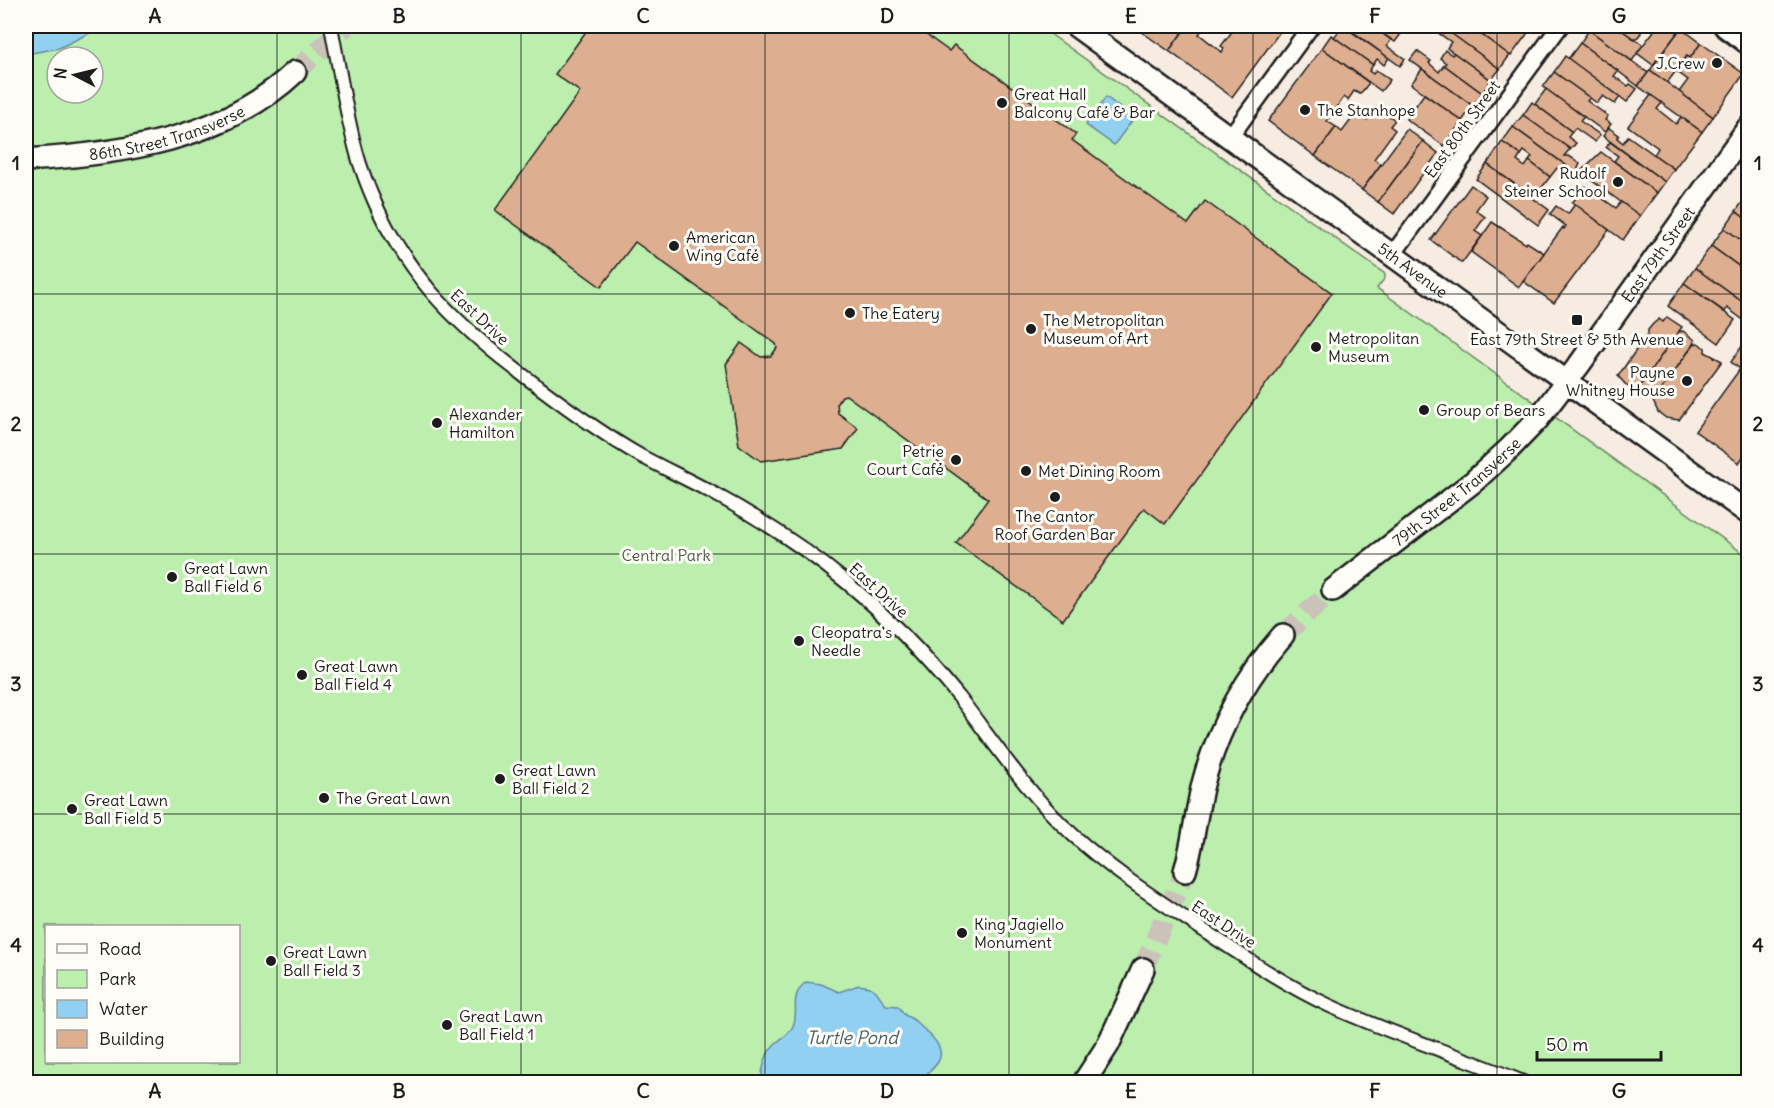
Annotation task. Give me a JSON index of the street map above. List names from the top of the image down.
{
  "streets": {
    "main road": [
      "86th Street Transverse",
      "East 79th Street",
      "5th Avenue",
      "79th Street Transverse"
    ],
    "street": ["East 80th Street", "East Drive"]
  },
  "crossings": [
    ["East 80th Street", "5th Avenue"],
    ["East 79th Street", "5th Avenue"],
    ["East 79th Street", "79th Street Transverse"],
    ["5th Avenue", "79th Street Transverse"]
  ],
  "water": ["Turtle Pond"],
  "parks": ["Central Park"],
  "places": {
    "other": [
      "J.Crew",
      "Great Hall Balcony Café & Bar",
      "The Stanhope",
      "Rudolf Steiner School",
      "American Wing Café",
      "The Eatery",
      "The Metropolitan Museum of Art",
      "Metropolitan Museum",
      "Payne Whitney House",
      "Group of Bears",
      "Alexander Hamilton",
      "Petrie Court Café",
      "Met Dining Room",
      "The Cantor Roof Garden Bar",
      "Great Lawn Ball Field 6",
      "Cleopatra's Needle",
      "Great Lawn Ball Field 4",
      "Great Lawn Ball Field 2",
      "The Great Lawn",
      "Great Lawn Ball Field 5",
      "King Jagiello Monument",
      "Great Lawn Ball Field 3",
      "Great Lawn Ball Field 1"
    ],
    "transit": ["East 79th Street & 5th Avenue"]
  },
  "legend": [
    "Road",
    "Park",
    "Water",
    "Building"
  ],
  "scale_bar": "50 m",
  "north": "left",
  "grid": {
    "columns": [
      "A",
      "B",
      "C",
      "D",
      "E",
      "F",
      "G"
    ],
    "rows": [
      "1",
      "2",
      "3",
      "4"
    ]
  }
}
